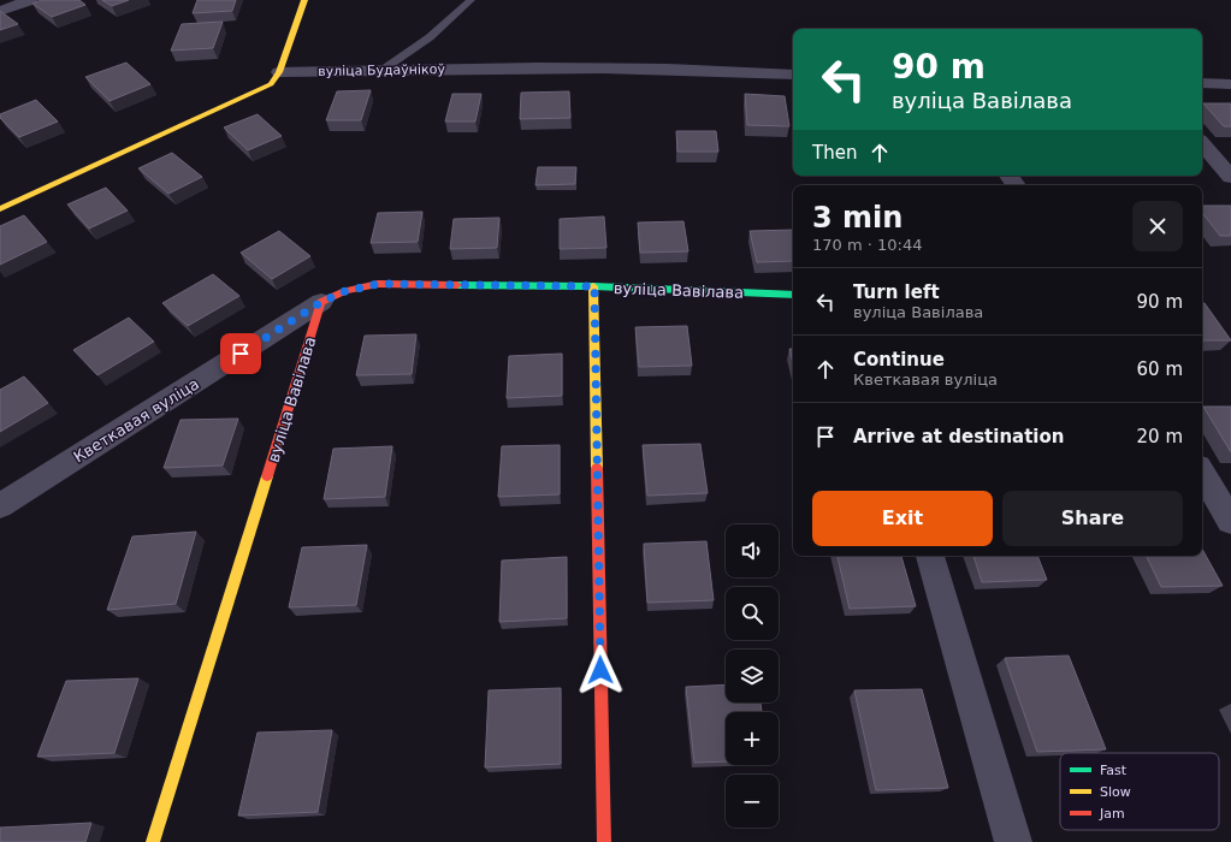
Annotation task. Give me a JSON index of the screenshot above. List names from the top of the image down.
{
  "streets": {
    "street": ["вуліца Будаўнікоў", "вуліца Вавілава", "Кветкавая вуліца"]
  },
  "crossings": [
    ["вуліца Вавілава", "Кветкавая вуліца"]
  ],
  "legend": ["Fast", "Slow", "Jam"],
  "page": {
    "turn": ["90 m", "вуліца Вавілава"],
    "then": "Then",
    "heading": ["3 min", "170 m · 10:44"],
    "list": [
      {
        "name": "Turn left",
        "note": "вуліца Вавілава",
        "value": "90 m"
      },
      {
        "name": "Continue",
        "note": "Кветкавая вуліца",
        "value": "60 m"
      },
      {
        "name": "Arrive at destination",
        "value": "20 m"
      }
    ],
    "buttons": ["Exit", "Share"],
    "map_buttons": ["+", "−"]
  }
}
